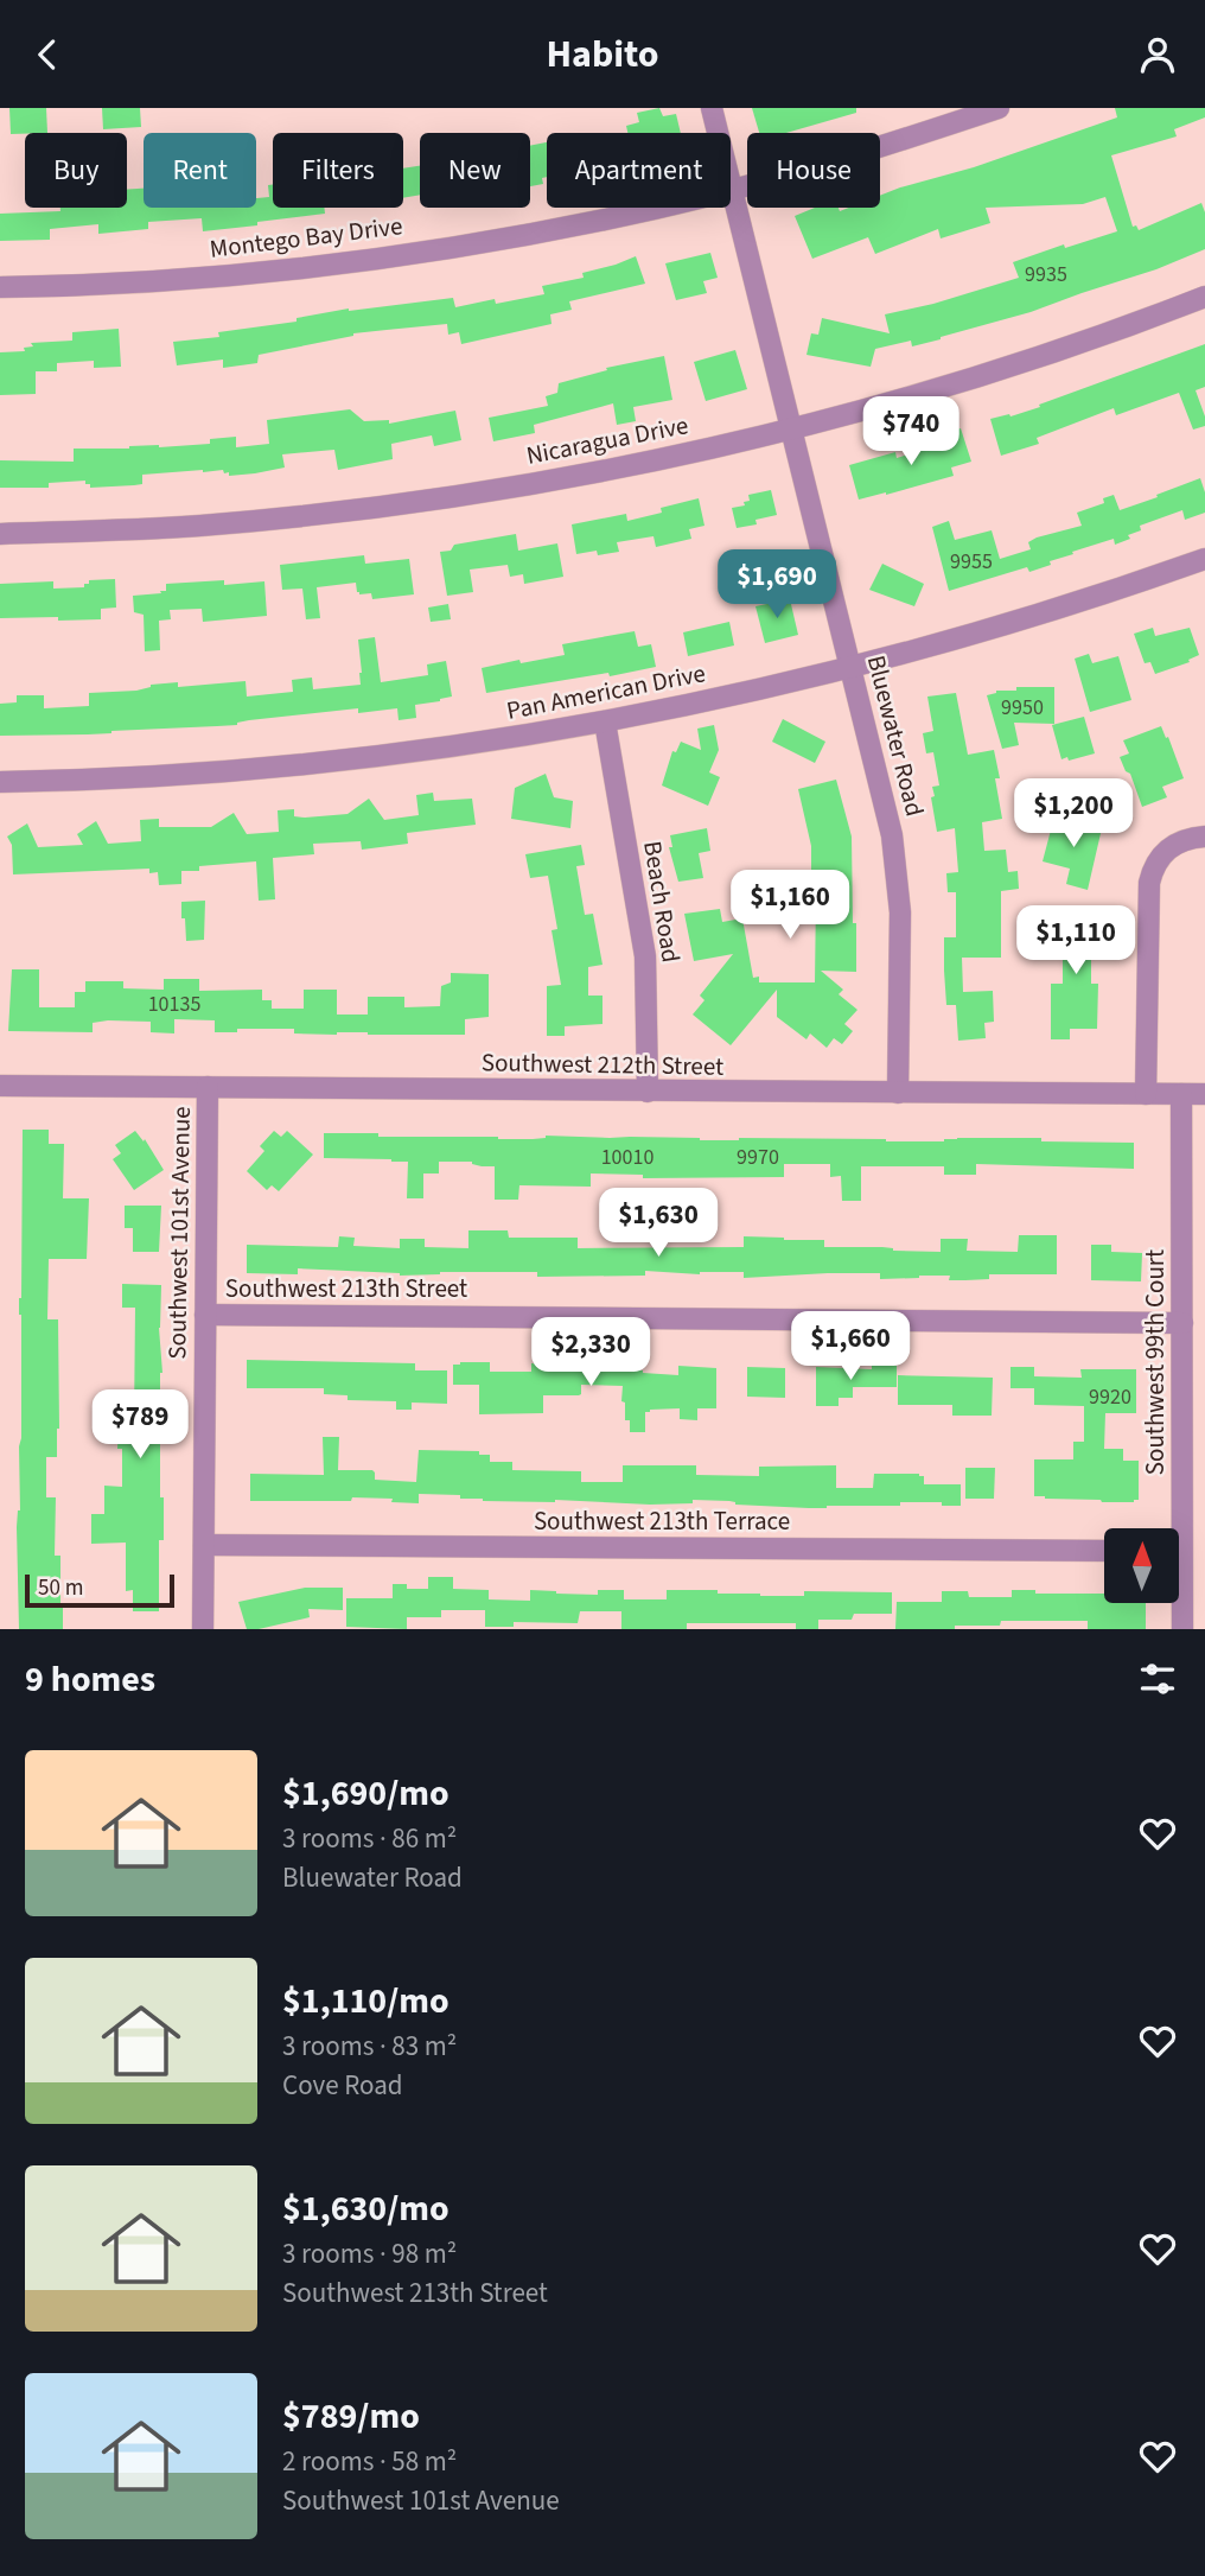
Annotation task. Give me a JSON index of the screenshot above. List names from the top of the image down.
{
  "streets": {
    "street": [
      "Montego Bay Drive",
      "Nicaragua Drive",
      "Pan American Drive",
      "Bluewater Road",
      "Beach Road",
      "Southwest 212th Street",
      "Southwest 101st Avenue",
      "Southwest 213th Street",
      "Southwest 99th Court",
      "Southwest 213th Terrace"
    ]
  },
  "crossings": [
    ["Montego Bay Drive", "Bluewater Road"],
    ["Nicaragua Drive", "Bluewater Road"],
    ["Pan American Drive", "Bluewater Road"],
    ["Pan American Drive", "Beach Road"],
    ["Bluewater Road", "Southwest 212th Street"],
    ["Beach Road", "Southwest 212th Street"],
    ["Southwest 212th Street", "Southwest 101st Avenue"],
    ["Southwest 212th Street", "Southwest 99th Court"],
    ["Southwest 101st Avenue", "Southwest 213th Street"],
    ["Southwest 101st Avenue", "Southwest 213th Terrace"],
    ["Southwest 213th Street", "Southwest 99th Court"]
  ],
  "house_numbers": [
    "9935",
    "9955",
    "9950",
    "10135",
    "10010",
    "9970",
    "9920"
  ],
  "scale_bar": "50 m",
  "north": "top",
  "page": {
    "header": "Habito",
    "chip": [
      "Buy",
      "Rent",
      "Filters",
      "New",
      "Apartment",
      "House"
    ],
    "price": [
      "$740",
      "$1,690",
      "$1,200",
      "$1,160",
      "$1,110",
      "$1,630",
      "$1,660",
      "$2,330",
      "$789"
    ],
    "scale": "50 m",
    "heading": "9 homes",
    "list": [
      {
        "name": "$1,690/mo",
        "note": "3 rooms · 86 m² · Bluewater Road"
      },
      {
        "name": "$1,110/mo",
        "note": "3 rooms · 83 m² · Cove Road"
      },
      {
        "name": "$1,630/mo",
        "note": "3 rooms · 98 m² · Southwest 213th Street"
      },
      {
        "name": "$789/mo",
        "note": "2 rooms · 58 m² · Southwest 101st Avenue"
      }
    ]
  }
}
